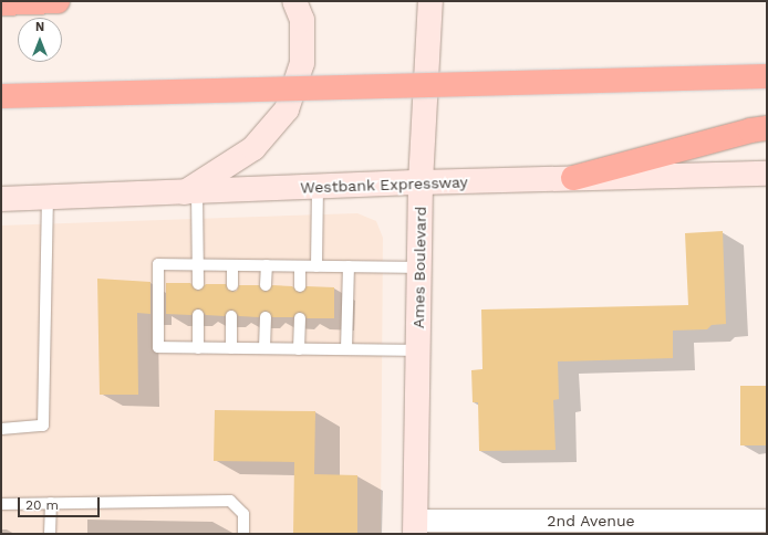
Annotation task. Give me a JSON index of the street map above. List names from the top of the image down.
{
  "streets": {
    "main road": ["Westbank Expressway", "Ames Boulevard"],
    "street": ["2nd Avenue"]
  },
  "crossings": [
    ["Westbank Expressway", "Ames Boulevard"],
    ["Ames Boulevard", "2nd Avenue"]
  ],
  "scale_bar": "20 m",
  "north": "top"
}
